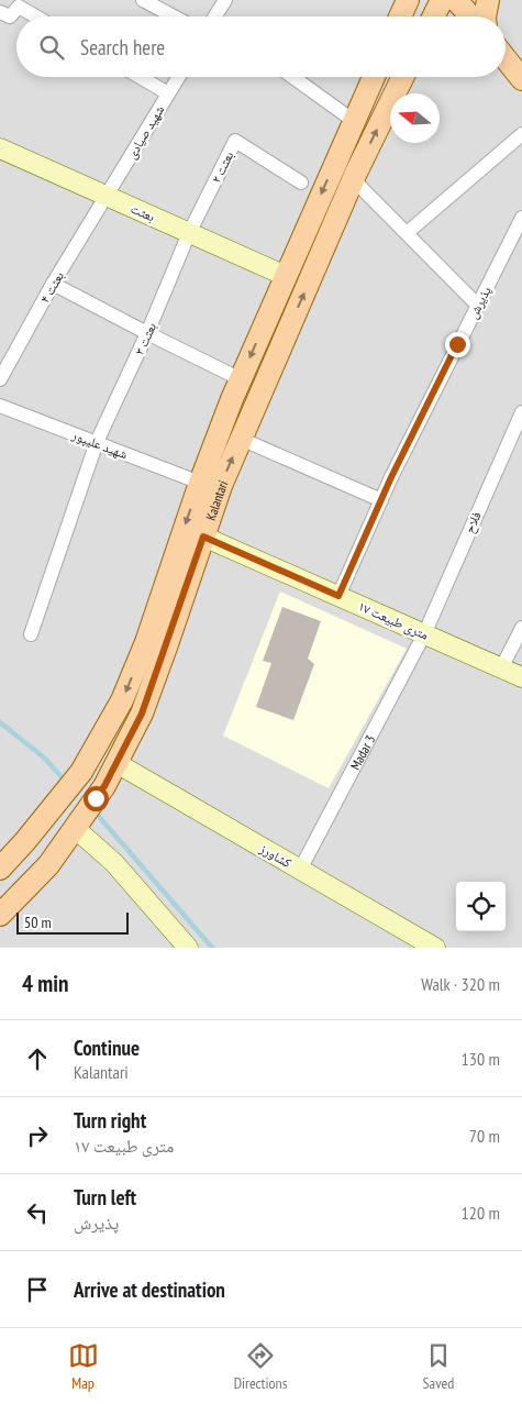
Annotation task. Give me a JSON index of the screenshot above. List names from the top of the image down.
{
  "streets": {
    "main road": ["Kalantari"],
    "street": [
      "شهید صیادی",
      "بعثت ۲",
      "بعثت",
      "بعثت ۴",
      "پذیرش",
      "بعثت ۳",
      "شهید علیپور",
      "فلاح",
      "۱۷ متری طبیعت",
      "Madar 3",
      "کشاورز"
    ]
  },
  "crossings": [
    ["شهید صیادی", "بعثت"],
    ["شهید صیادی", "بعثت ۴"],
    ["بعثت ۲", "بعثت"],
    ["بعثت ۲", "بعثت ۳"],
    ["بعثت", "بعثت ۴"],
    ["بعثت", "بعثت ۳"],
    ["بعثت", "Kalantari"],
    ["پذیرش", "۱۷ متری طبیعت"],
    ["بعثت ۳", "شهید علیپور"],
    ["شهید علیپور", "Kalantari"],
    ["Kalantari", "۱۷ متری طبیعت"],
    ["Kalantari", "کشاورز"],
    ["فلاح", "۱۷ متری طبیعت"],
    ["فلاح", "Madar 3"],
    ["۱۷ متری طبیعت", "Madar 3"],
    ["Madar 3", "کشاورز"]
  ],
  "scale_bar": "50 m",
  "north": "left",
  "page": {
    "search": "Search here",
    "scale": "50 m",
    "heading": ["4 min", "Walk · 320 m"],
    "list": [
      ["Continue", "Kalantari", "130 m"],
      ["Turn right", "۱۷ متری طبیعت", "70 m"],
      ["Turn left", "پذیرش", "120 m"],
      "Arrive at destination"
    ],
    "nav": ["Map", "Directions", "Saved"]
  }
}
